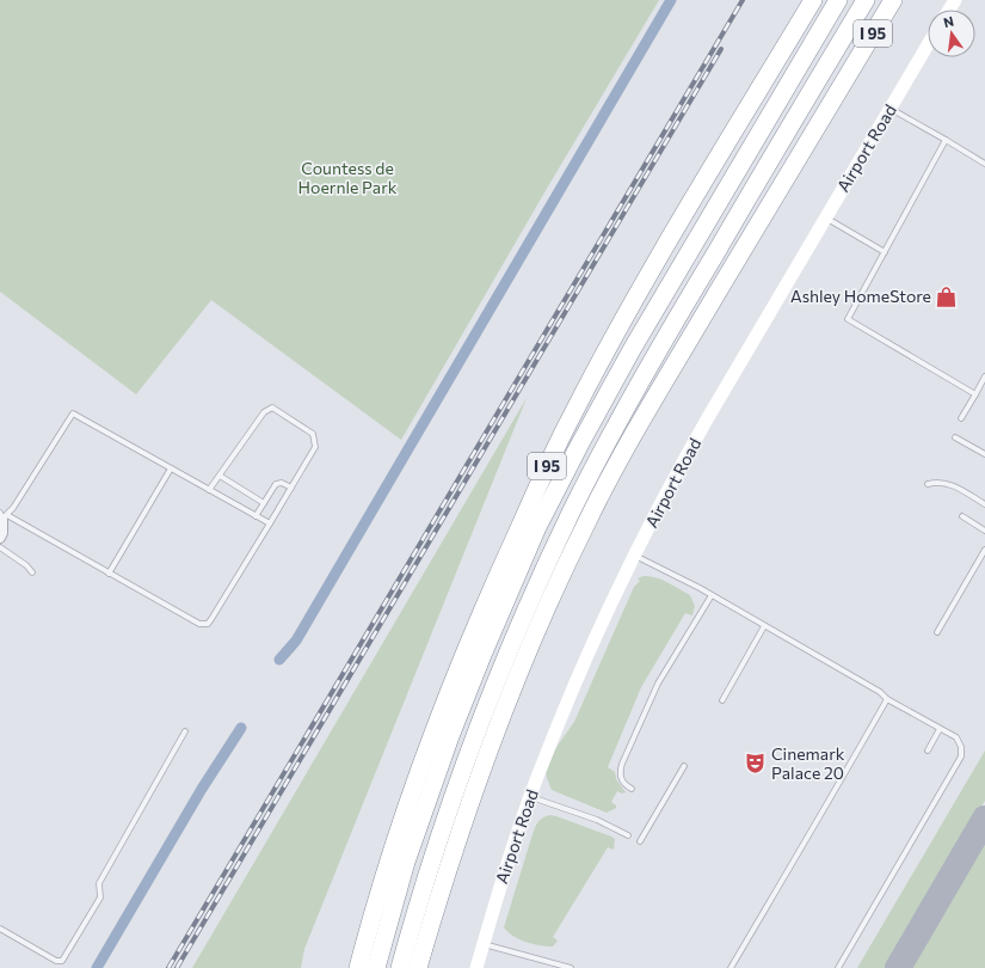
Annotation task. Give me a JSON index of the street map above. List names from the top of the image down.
{
  "streets": {
    "highway": ["I 95"],
    "street": ["Airport Road"]
  },
  "parks": ["Countess de Hoernle Park"],
  "places": {
    "shop": ["Ashley HomeStore"],
    "theatre": ["Cinemark Palace 20"]
  },
  "north": "top"
}
